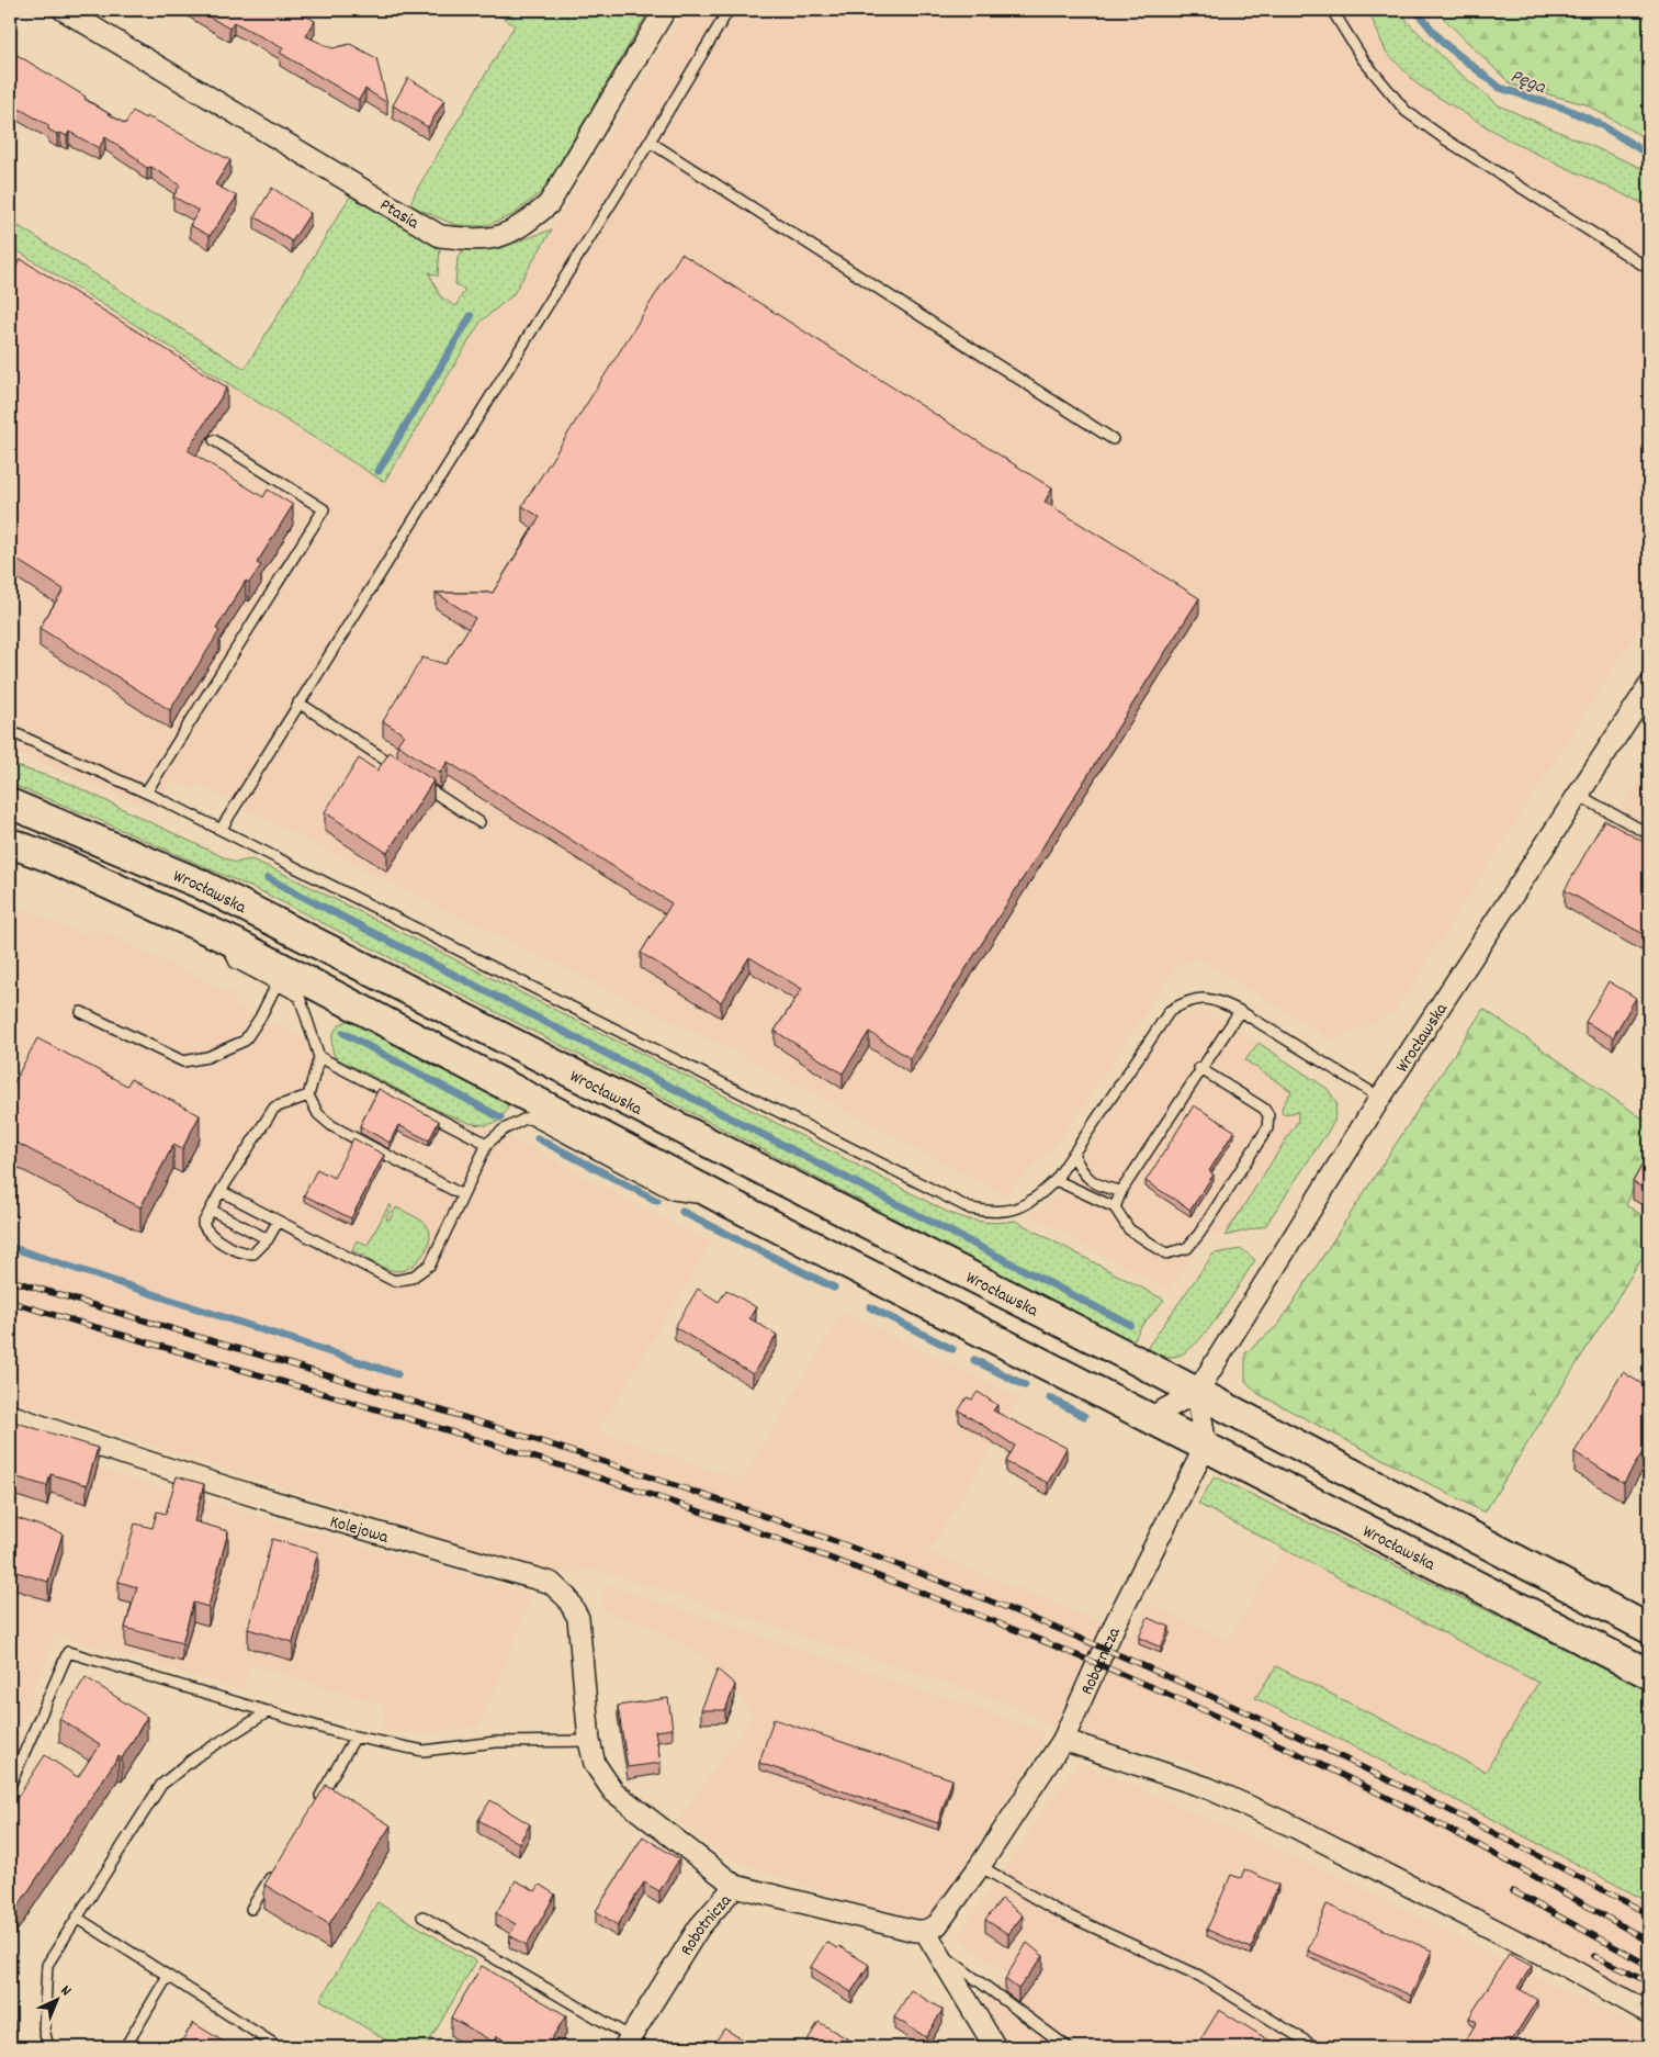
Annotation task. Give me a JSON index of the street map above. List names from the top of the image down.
{
  "streets": {
    "main road": ["Wrocławska"],
    "street": ["Ptasia", "Kolejowa", "Robotnicza"]
  },
  "crossings": [
    ["Wrocławska", "Robotnicza"],
    ["Kolejowa", "Robotnicza"]
  ],
  "water": ["Pęga"],
  "north": "top right"
}
